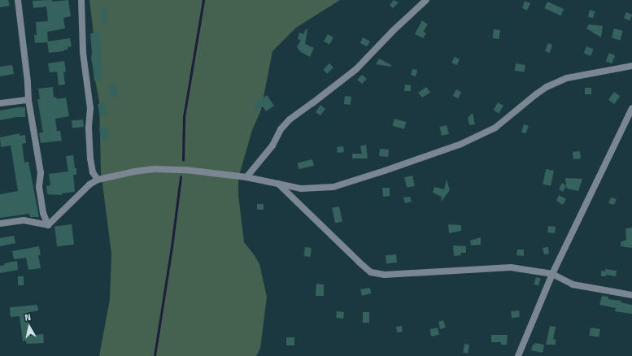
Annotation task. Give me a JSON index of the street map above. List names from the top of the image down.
{
  "north": "top"
}
